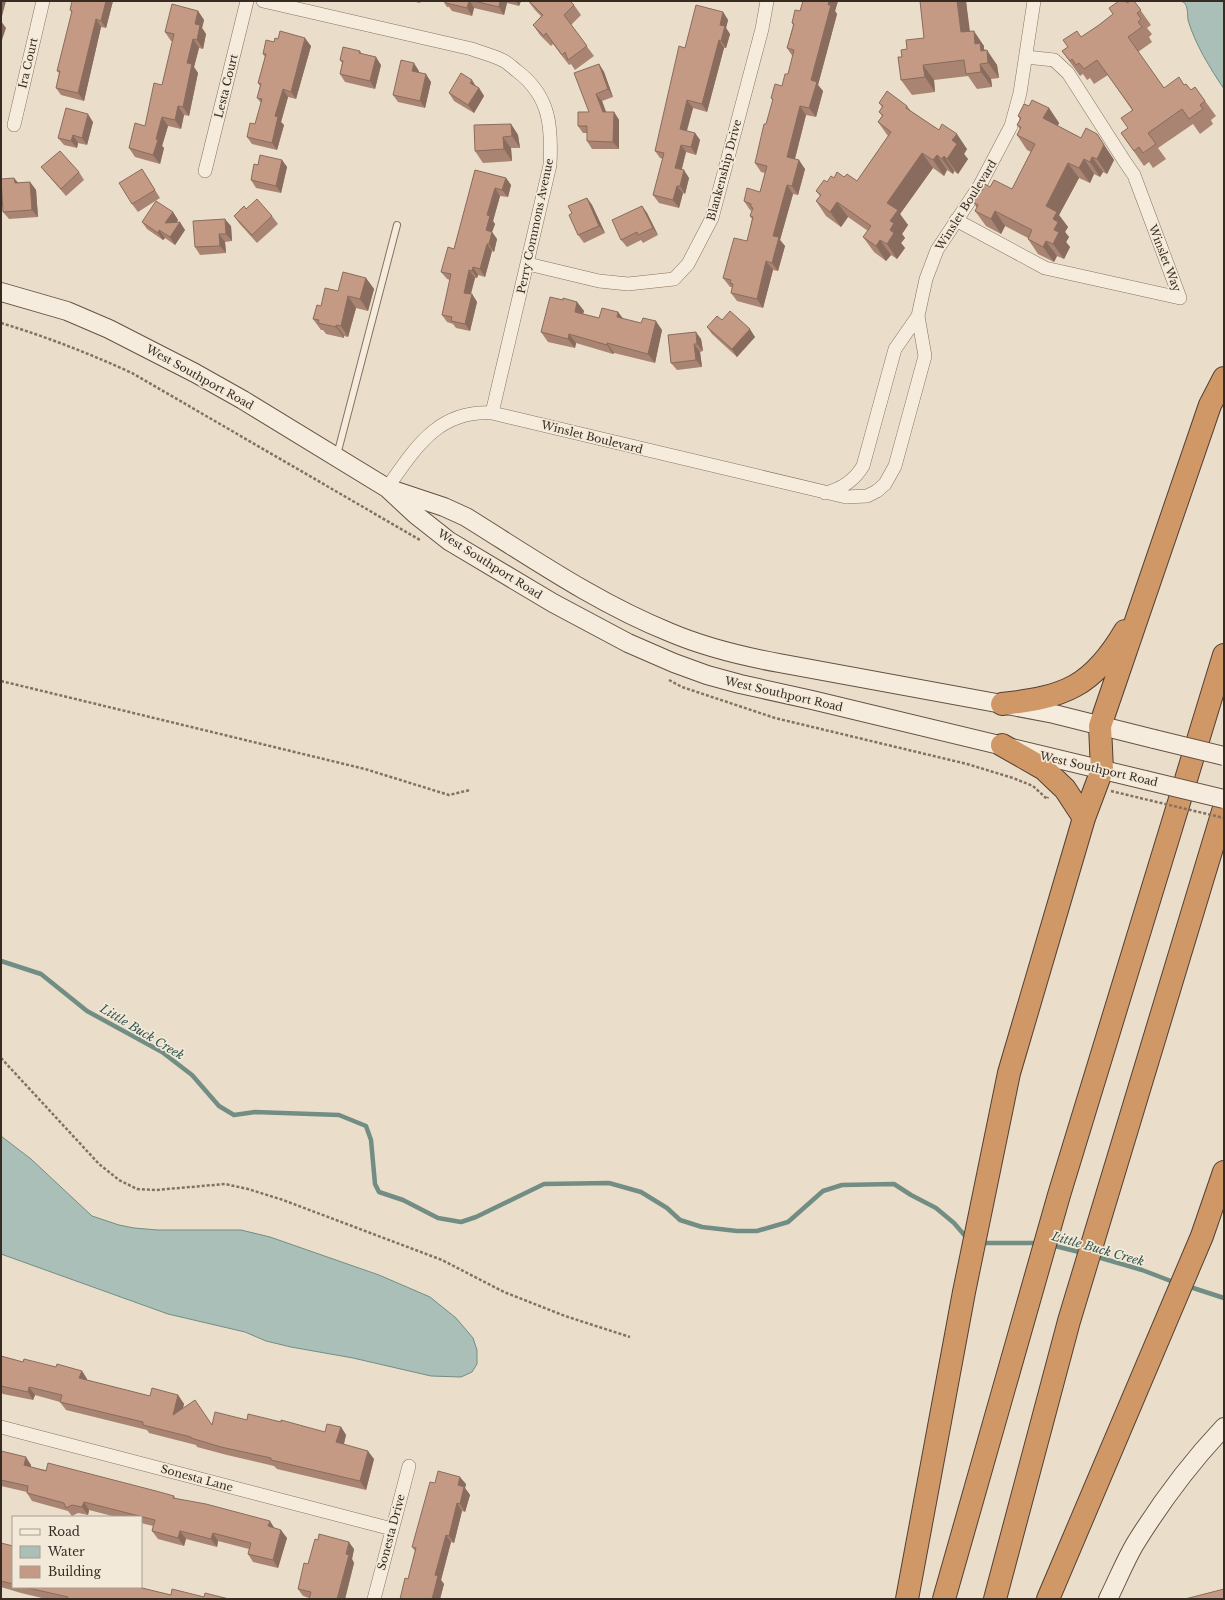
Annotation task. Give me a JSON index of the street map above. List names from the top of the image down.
{
  "streets": {
    "main road": ["West Southport Road"],
    "street": [
      "Ira Court",
      "Lesta Court",
      "Blankenship Drive",
      "Winslet Boulevard",
      "Perry Commons Avenue",
      "Winslet Way",
      "Sonesta Lane",
      "Sonesta Drive"
    ]
  },
  "crossings": [
    ["Blankenship Drive", "Perry Commons Avenue"],
    ["Winslet Boulevard", "Perry Commons Avenue"],
    ["Winslet Boulevard", "Winslet Way"],
    ["Winslet Boulevard", "West Southport Road"],
    ["Sonesta Lane", "Sonesta Drive"]
  ],
  "water": ["Little Buck Creek"],
  "legend": ["Road", "Water", "Building"]
}
